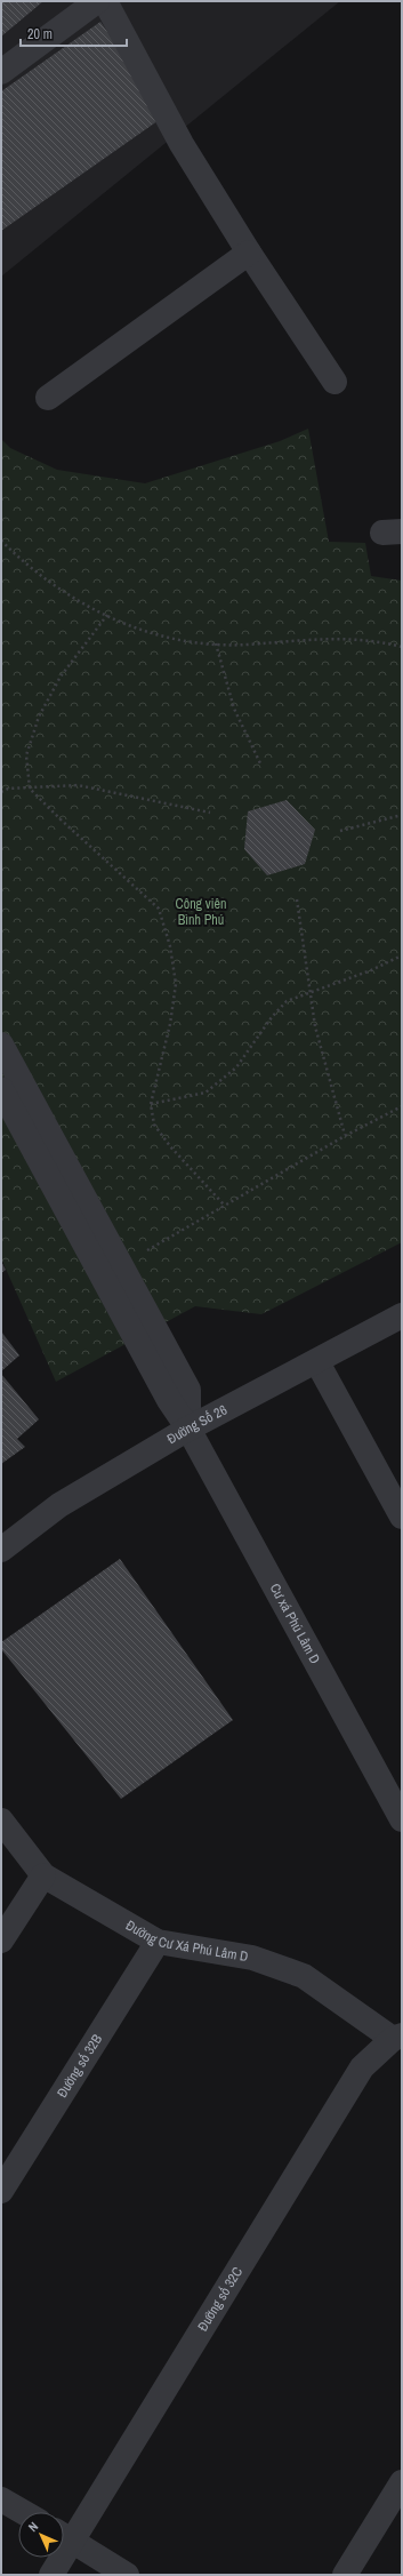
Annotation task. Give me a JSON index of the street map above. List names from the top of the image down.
{
  "streets": {
    "street": [
      "Đường Số 26",
      "Cư xá Phú Lâm D",
      "Đường Cư Xá Phú Lâm D",
      "Đường số 32B",
      "Đường số 32C"
    ]
  },
  "crossings": [
    ["Đường Số 26", "Cư xá Phú Lâm D"],
    ["Đường Cư Xá Phú Lâm D", "Đường số 32B"],
    ["Đường Cư Xá Phú Lâm D", "Đường số 32C"]
  ],
  "parks": ["Công viên Bình Phú"],
  "scale_bar": "20 m",
  "north": "top left"
}
